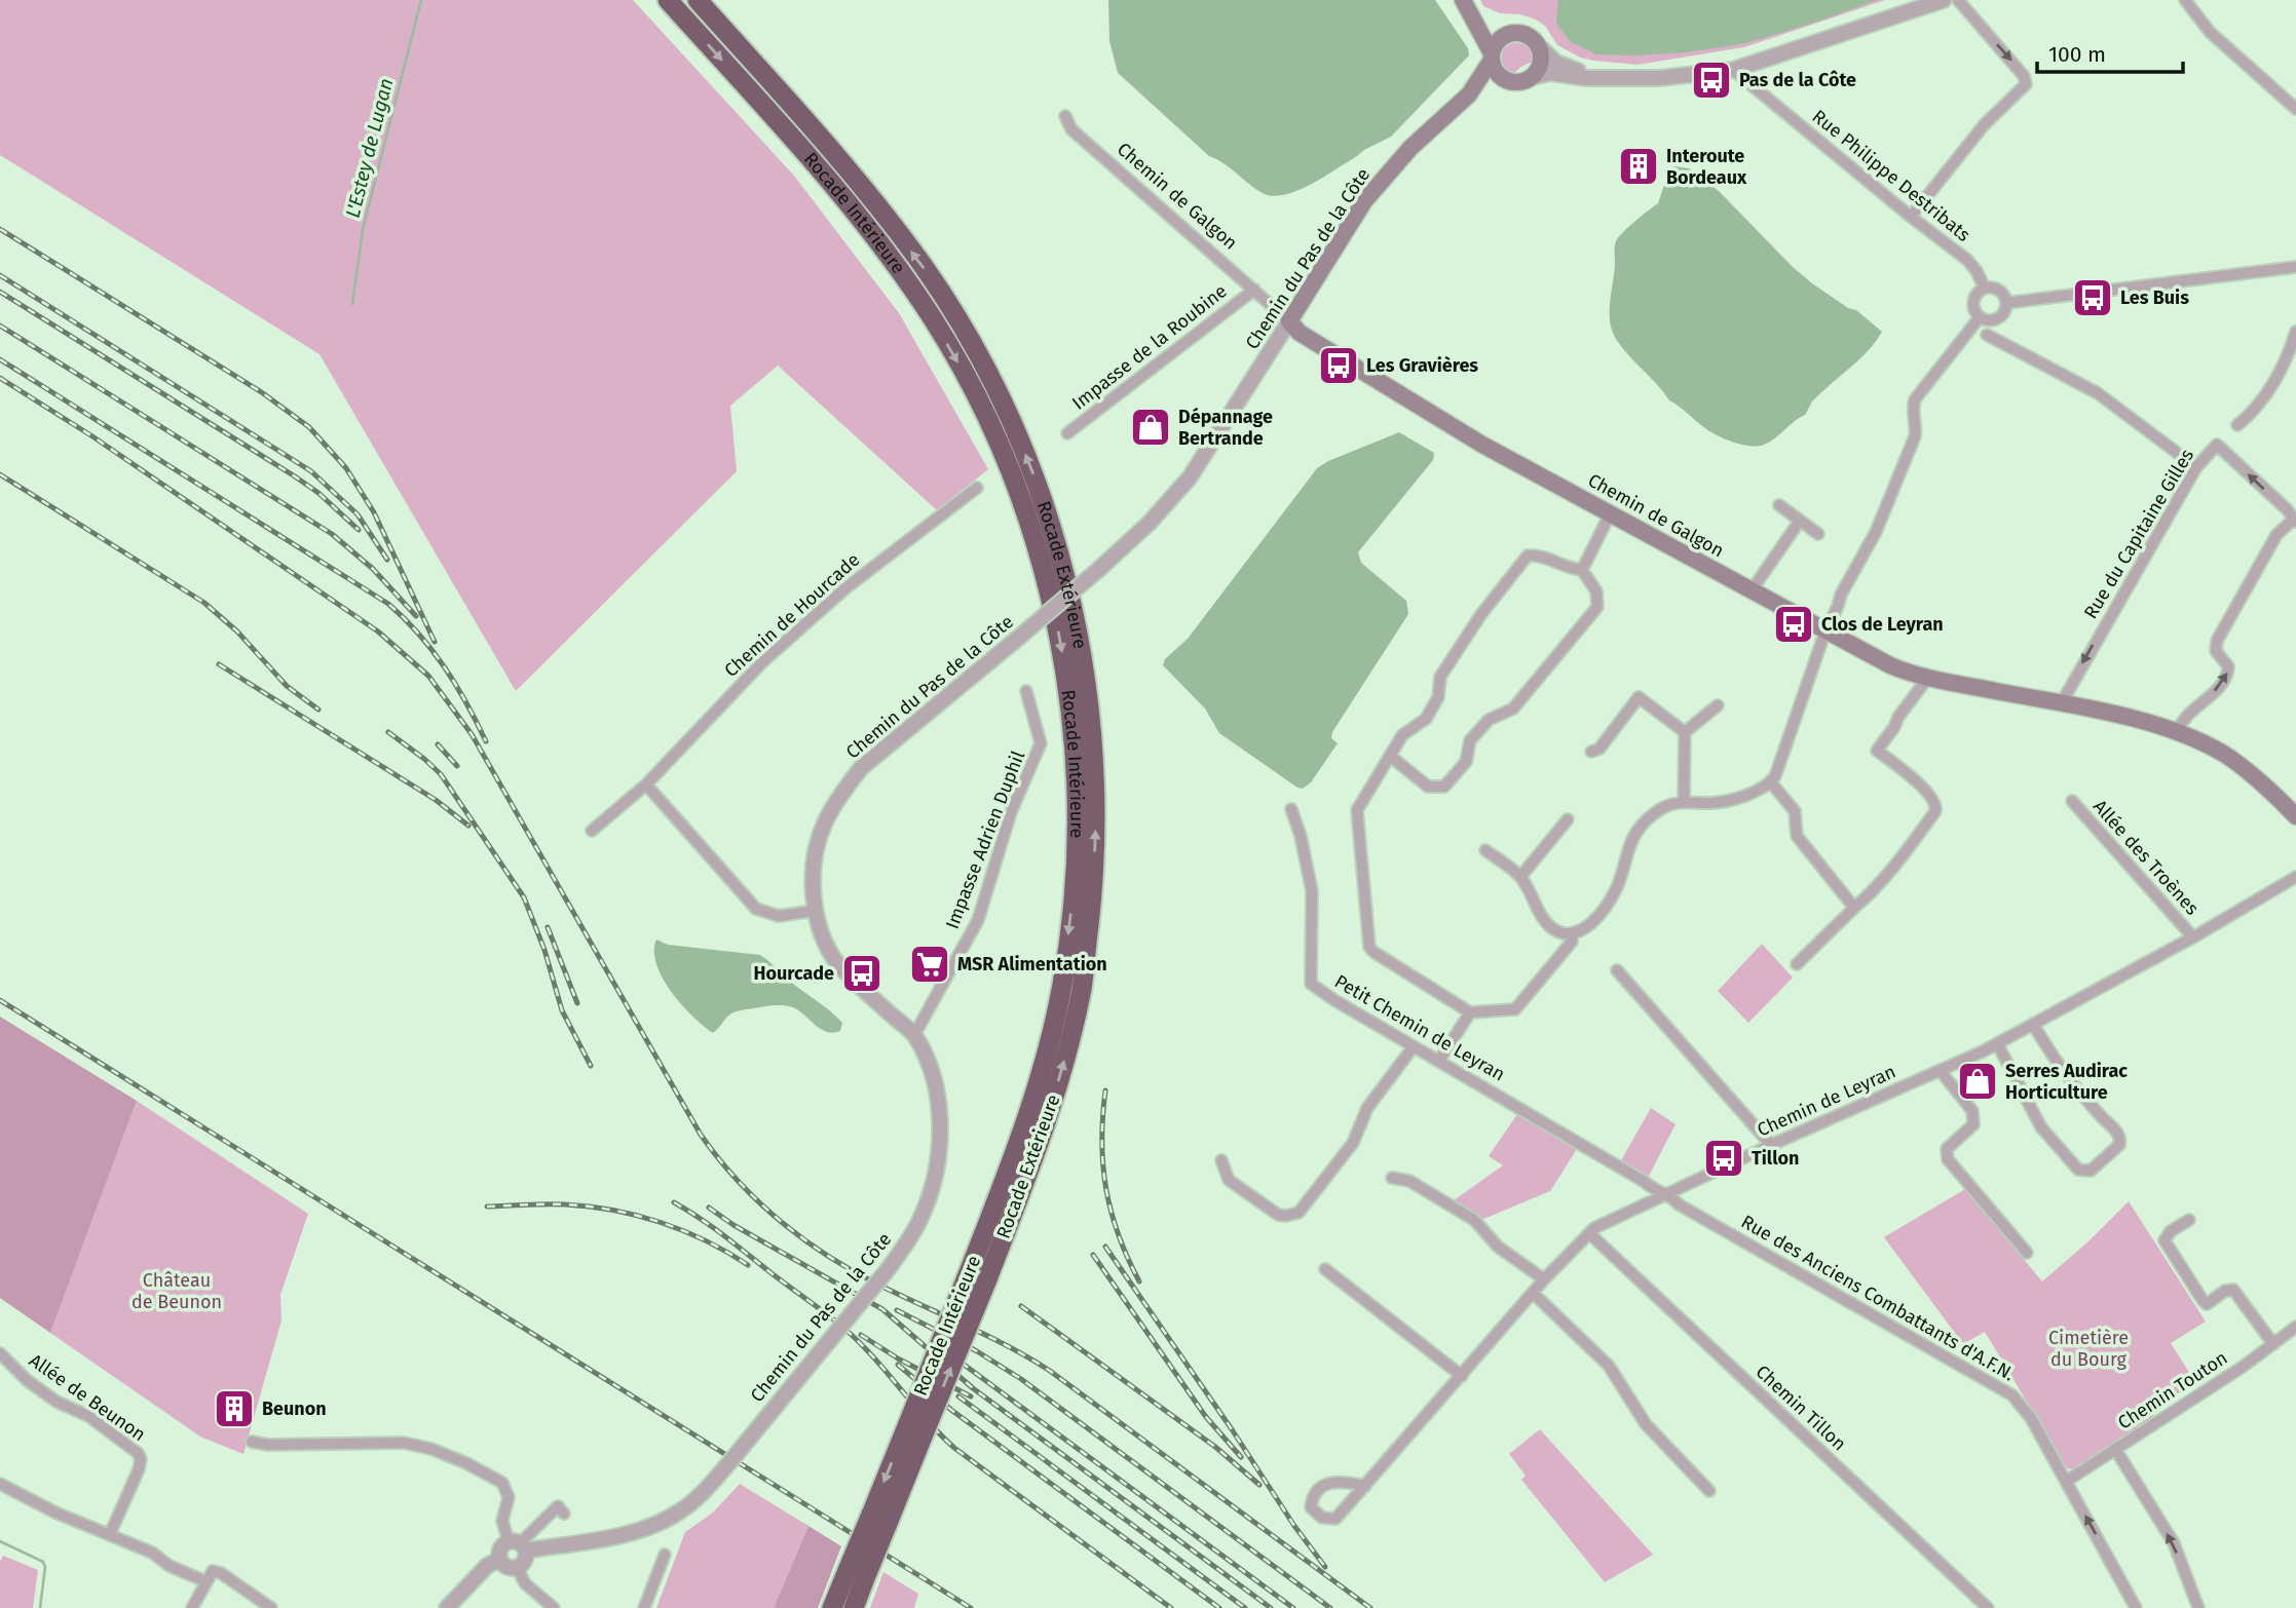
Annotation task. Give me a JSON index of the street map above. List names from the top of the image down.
{
  "streets": {
    "highway": ["Rocade Intérieure", "Rocade Extérieure"],
    "main road": ["Chemin de Galgon", "Chemin du Pas de la Côte"],
    "street": [
      "Rue Philippe Destribats",
      "Impasse de la Roubine",
      "Rue du Capitaine Gilles",
      "Chemin de Hourcade",
      "Impasse Adrien Duphil",
      "Allée des Troènes",
      "Petit Chemin de Leyran",
      "Chemin de Leyran",
      "Rue des Anciens Combattants d'A.F.N.",
      "Chemin Touton",
      "Allée de Beunon",
      "Chemin Tillon"
    ]
  },
  "crossings": [
    ["Chemin de Galgon", "Chemin du Pas de la Côte"],
    ["Chemin de Galgon", "Impasse de la Roubine"],
    ["Chemin de Galgon", "Rue du Capitaine Gilles"],
    ["Rocade Intérieure", "Rocade Extérieure"],
    ["Chemin du Pas de la Côte", "Impasse Adrien Duphil"],
    ["Allée des Troènes", "Chemin de Leyran"],
    ["Petit Chemin de Leyran", "Chemin de Leyran"],
    ["Petit Chemin de Leyran", "Rue des Anciens Combattants d'A.F.N."],
    ["Chemin de Leyran", "Rue des Anciens Combattants d'A.F.N."],
    ["Chemin de Leyran", "Chemin Tillon"],
    ["Rue des Anciens Combattants d'A.F.N.", "Chemin Touton"]
  ],
  "one_way": ["Rocade Intérieure", "Rocade Extérieure"],
  "water": ["L'Estey de Lugan"],
  "parks": ["Château de Beunon", "Cimetière du Bourg"],
  "places": {
    "bus stop": [
      "Pas de la Côte",
      "Les Buis",
      "Les Gravières",
      "Clos de Leyran",
      "Hourcade",
      "Tillon"
    ],
    "building": ["Interoute Bordeaux", "Beunon"],
    "shop": ["Dépannage Bertrande", "Serres Audirac Horticulture"],
    "supermarket": ["MSR Alimentation"]
  },
  "scale_bar": "100 m"
}
